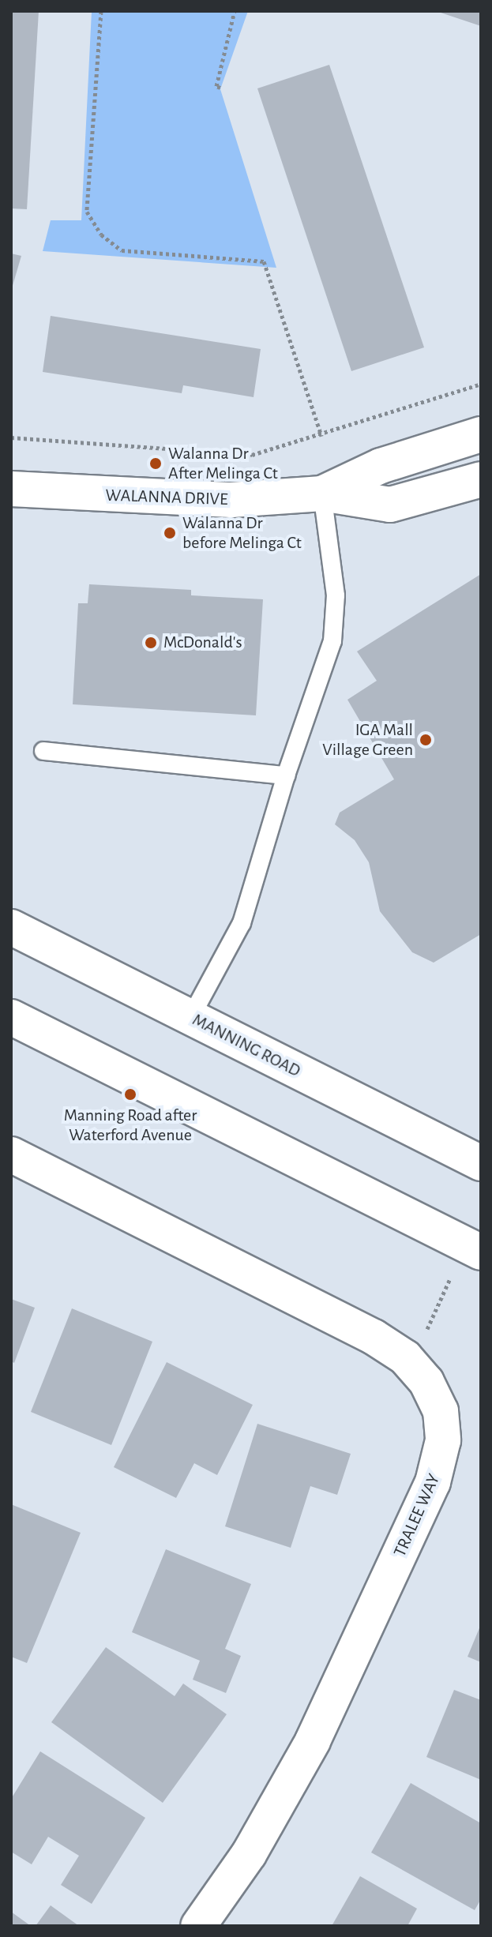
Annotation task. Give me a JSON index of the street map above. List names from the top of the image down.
{
  "streets": {
    "street": ["WALANNA DRIVE", "MANNING ROAD", "TRALEE WAY"]
  },
  "places": [
    "Walanna Dr After Melinga Ct",
    "Walanna Dr before Melinga Ct",
    "McDonald's",
    "IGA Mall Village Green",
    "Manning Road after Waterford Avenue"
  ]
}
